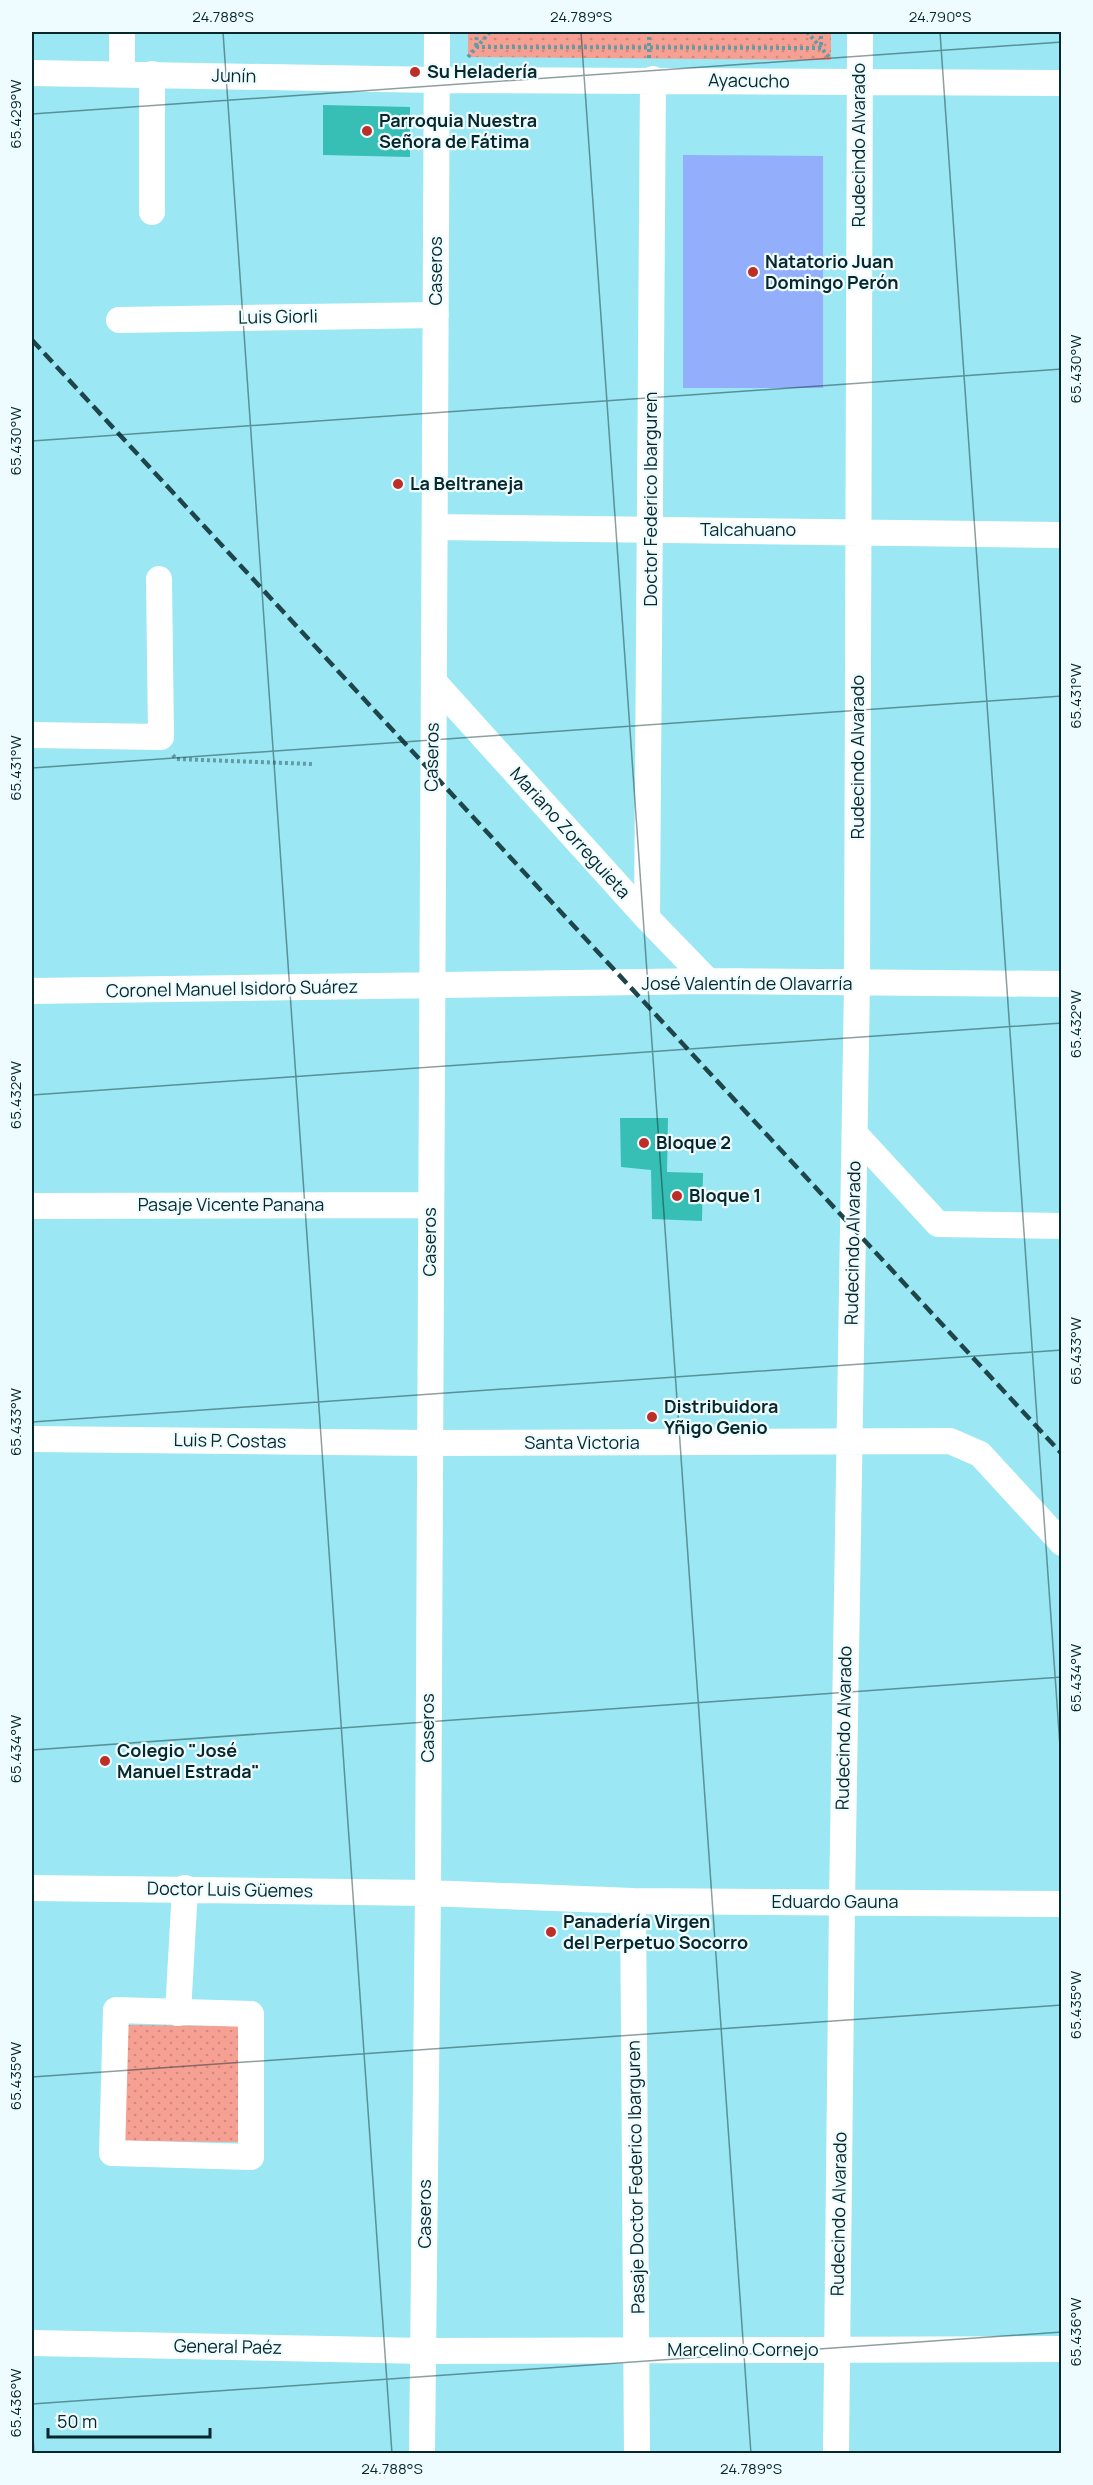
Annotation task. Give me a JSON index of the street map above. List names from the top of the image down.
{
  "streets": {
    "street": [
      "Junín",
      "Ayacucho",
      "Rudecindo Alvarado",
      "Caseros",
      "Luis Giorli",
      "Doctor Federico Ibarguren",
      "Talcahuano",
      "Mariano Zorreguieta",
      "José Valentín de Olavarría",
      "Coronel Manuel Isidoro Suárez",
      "Pasaje Vicente Panana",
      "Luis P. Costas",
      "Santa Victoria",
      "Doctor Luis Güemes",
      "Eduardo Gauna",
      "Pasaje Doctor Federico Ibarguren",
      "General Paéz",
      "Marcelino Cornejo"
    ]
  },
  "crossings": [
    ["Junín", "Ayacucho"],
    ["Junín", "Caseros"],
    ["Ayacucho", "Rudecindo Alvarado"],
    ["Ayacucho", "Caseros"],
    ["Ayacucho", "Doctor Federico Ibarguren"],
    ["Rudecindo Alvarado", "Talcahuano"],
    ["Rudecindo Alvarado", "José Valentín de Olavarría"],
    ["Rudecindo Alvarado", "Santa Victoria"],
    ["Rudecindo Alvarado", "Eduardo Gauna"],
    ["Rudecindo Alvarado", "Marcelino Cornejo"],
    ["Caseros", "Luis Giorli"],
    ["Caseros", "Talcahuano"],
    ["Caseros", "Mariano Zorreguieta"],
    ["Caseros", "José Valentín de Olavarría"],
    ["Caseros", "Coronel Manuel Isidoro Suárez"],
    ["Caseros", "Pasaje Vicente Panana"],
    ["Caseros", "Luis P. Costas"],
    ["Caseros", "Santa Victoria"],
    ["Caseros", "Doctor Luis Güemes"],
    ["Caseros", "Eduardo Gauna"],
    ["Caseros", "General Paéz"],
    ["Caseros", "Marcelino Cornejo"],
    ["Doctor Federico Ibarguren", "Talcahuano"],
    ["Doctor Federico Ibarguren", "Mariano Zorreguieta"],
    ["Mariano Zorreguieta", "José Valentín de Olavarría"],
    ["José Valentín de Olavarría", "Coronel Manuel Isidoro Suárez"],
    ["Luis P. Costas", "Santa Victoria"],
    ["Doctor Luis Güemes", "Eduardo Gauna"],
    ["Eduardo Gauna", "Pasaje Doctor Federico Ibarguren"],
    ["Pasaje Doctor Federico Ibarguren", "Marcelino Cornejo"],
    ["General Paéz", "Marcelino Cornejo"]
  ],
  "places": [
    "Su Heladería",
    "Parroquia Nuestra Señora de Fátima",
    "Natatorio Juan Domingo Perón",
    "La Beltraneja",
    "Bloque 2",
    "Bloque 1",
    "Distribuidora Yñigo Genio",
    "Colegio \"José Manuel Estrada\"",
    "Panadería Virgen del Perpetuo Socorro"
  ],
  "scale_bar": "50 m",
  "coordinates": [
    "24.788°S",
    "24.789°S",
    "24.790°S",
    "65.429°W",
    "65.430°W",
    "65.431°W",
    "65.432°W",
    "65.433°W",
    "65.434°W",
    "65.435°W",
    "65.436°W"
  ]
}
